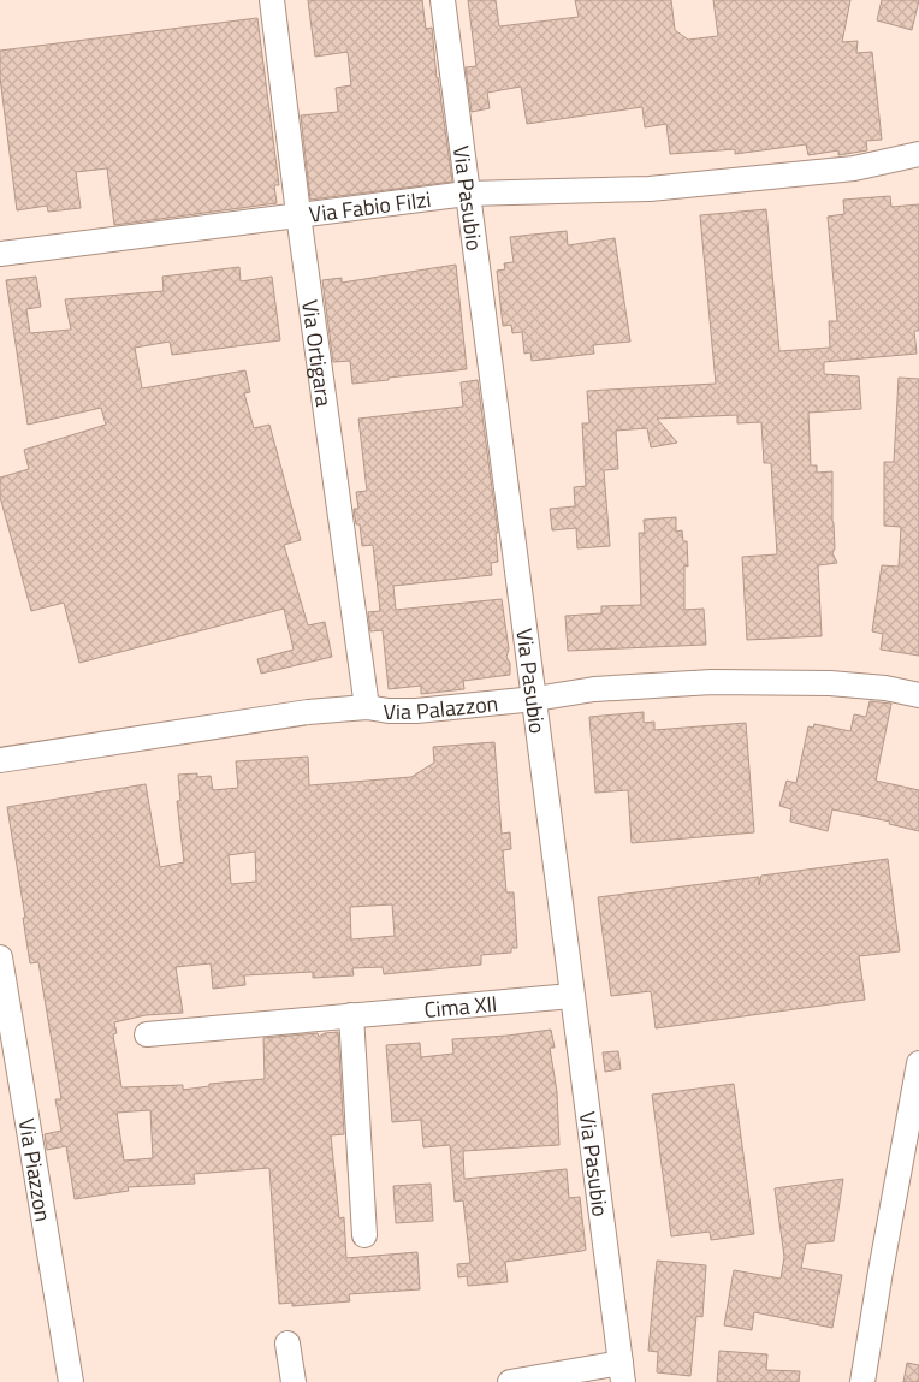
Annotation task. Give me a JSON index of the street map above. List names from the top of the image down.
{
  "streets": {
    "street": [
      "Via Pasubio",
      "Via Fabio Filzi",
      "Via Ortigara",
      "Via Palazzon",
      "Cima XII",
      "Via Piazzon"
    ]
  },
  "crossings": [
    ["Via Pasubio", "Via Fabio Filzi"],
    ["Via Pasubio", "Via Palazzon"],
    ["Via Pasubio", "Cima XII"],
    ["Via Fabio Filzi", "Via Ortigara"],
    ["Via Ortigara", "Via Palazzon"]
  ]
}
